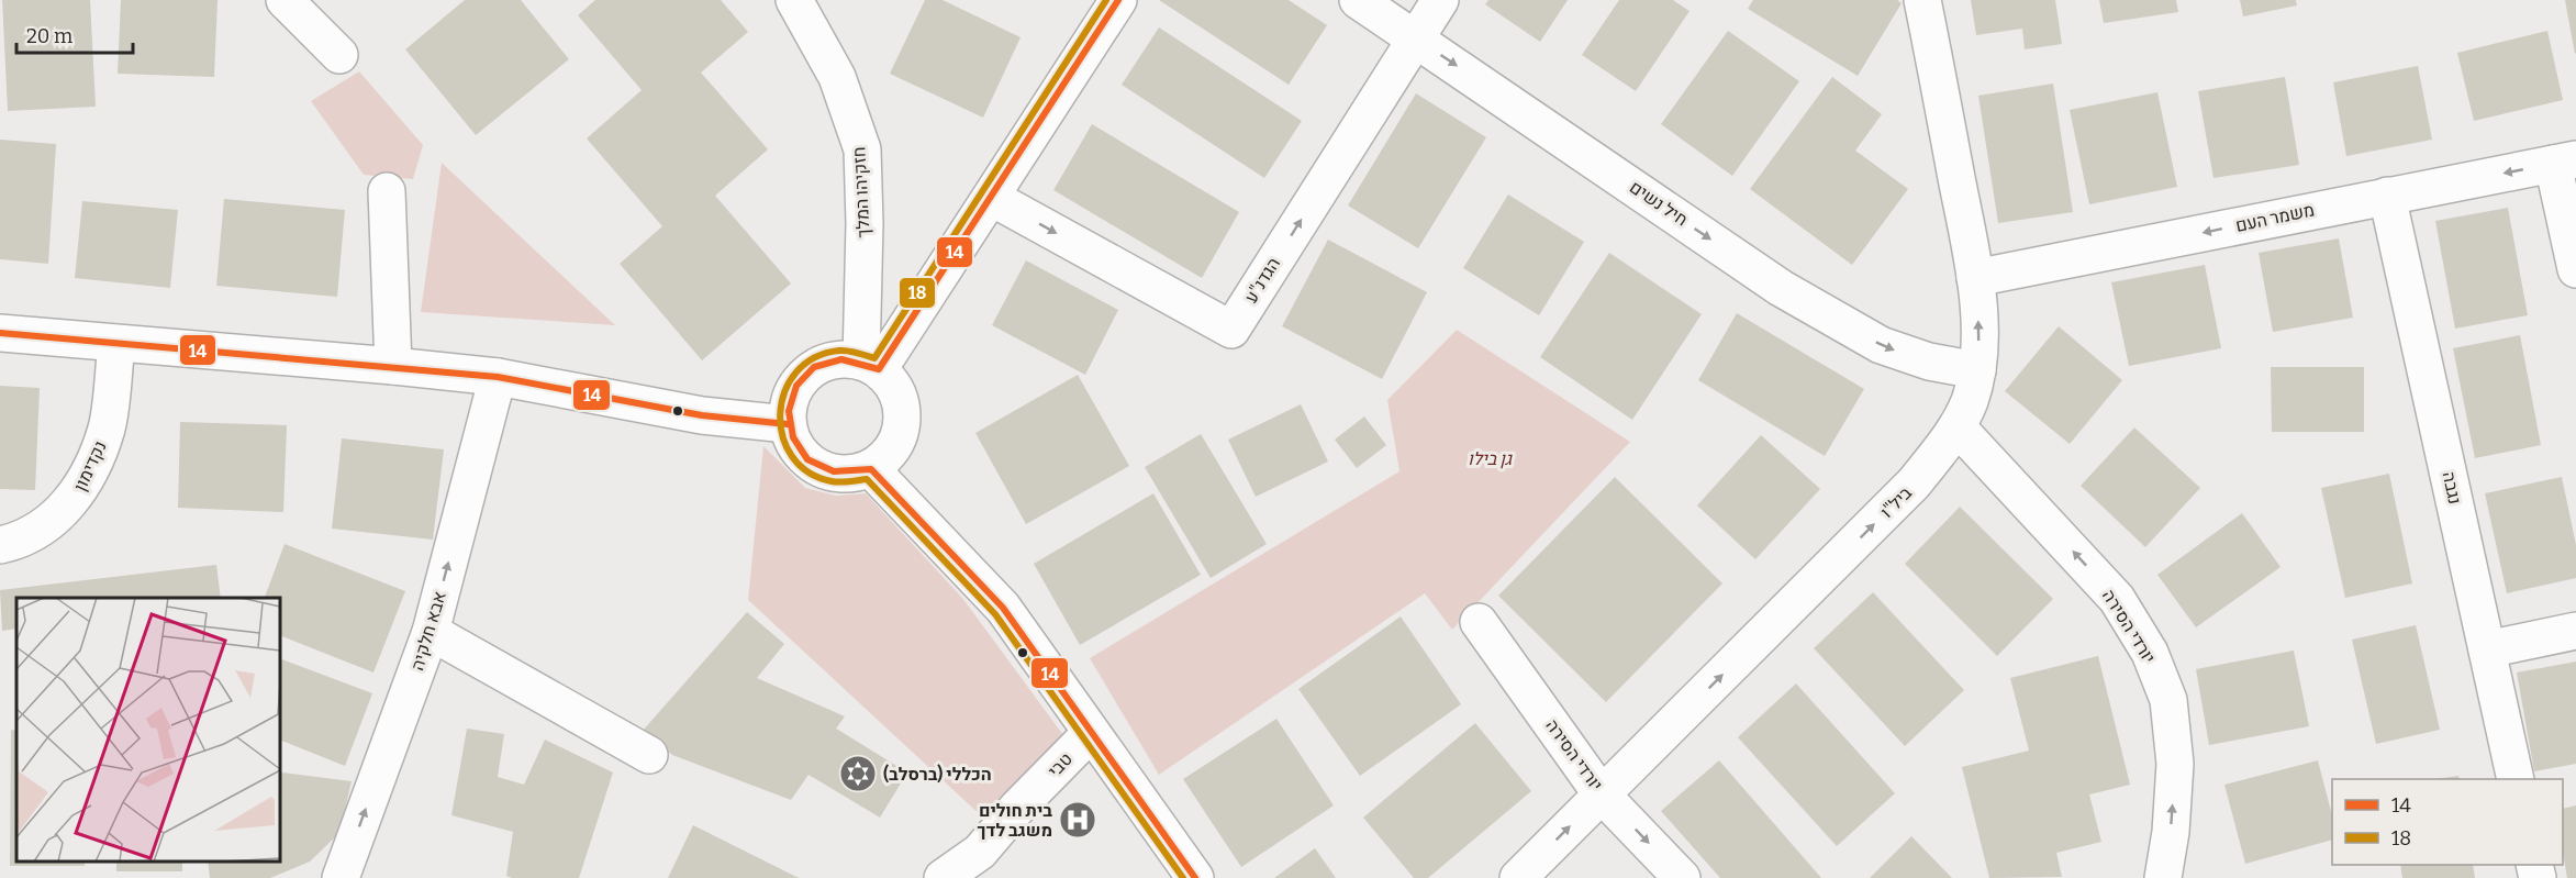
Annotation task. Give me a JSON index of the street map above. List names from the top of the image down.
{
  "streets": {
    "street": [
      "חזקיהו המלך",
      "חיל נשים",
      "משמר העם",
      "הגדנ\"ע",
      "נקדימון",
      "נגבה",
      "ביל\"ו",
      "יורדי הסירה",
      "אבא חלקיה",
      "טבי"
    ]
  },
  "crossings": [
    ["חיל נשים", "הגדנ\"ע"],
    ["חיל נשים", "ביל\"ו"],
    ["משמר העם", "נגבה"],
    ["משמר העם", "ביל\"ו"],
    ["ביל\"ו", "יורדי הסירה"]
  ],
  "one_way": [
    "חיל נשים",
    "משמר העם",
    "ביל\"ו",
    "אבא חלקיה"
  ],
  "parks": ["גן בילו"],
  "places": {
    "synagogue": ["הכללי (ברסלב)"],
    "hospital": ["בית חולים משגב לדך"]
  },
  "lines": ["transit line 14", "transit line 18"],
  "legend": ["14", "18"],
  "scale_bar": "20 m"
}
